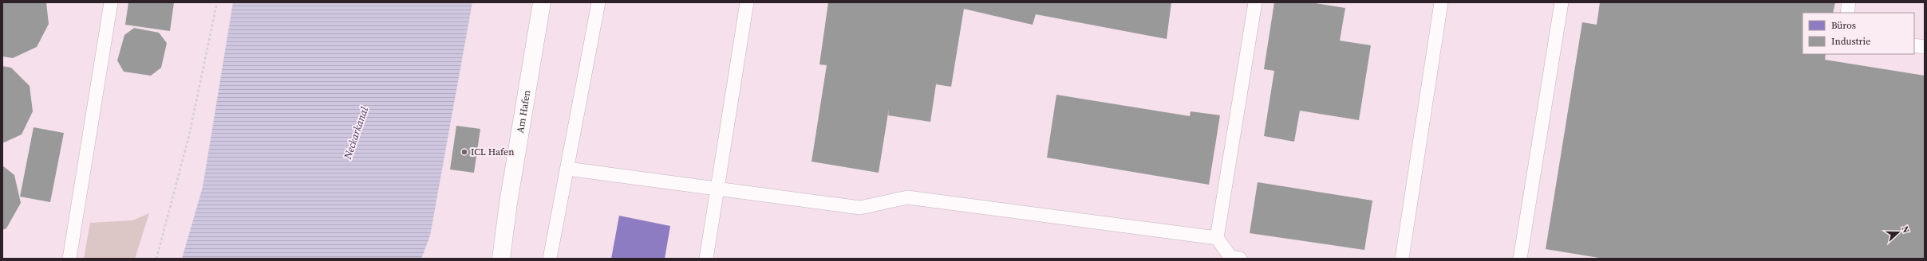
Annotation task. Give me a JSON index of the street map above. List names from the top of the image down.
{
  "streets": {
    "street": ["Am Hafen"]
  },
  "water": ["Neckarkanal"],
  "places": ["ICL Hafen"],
  "legend": ["Büros", "Industrie"],
  "north": "right"
}
